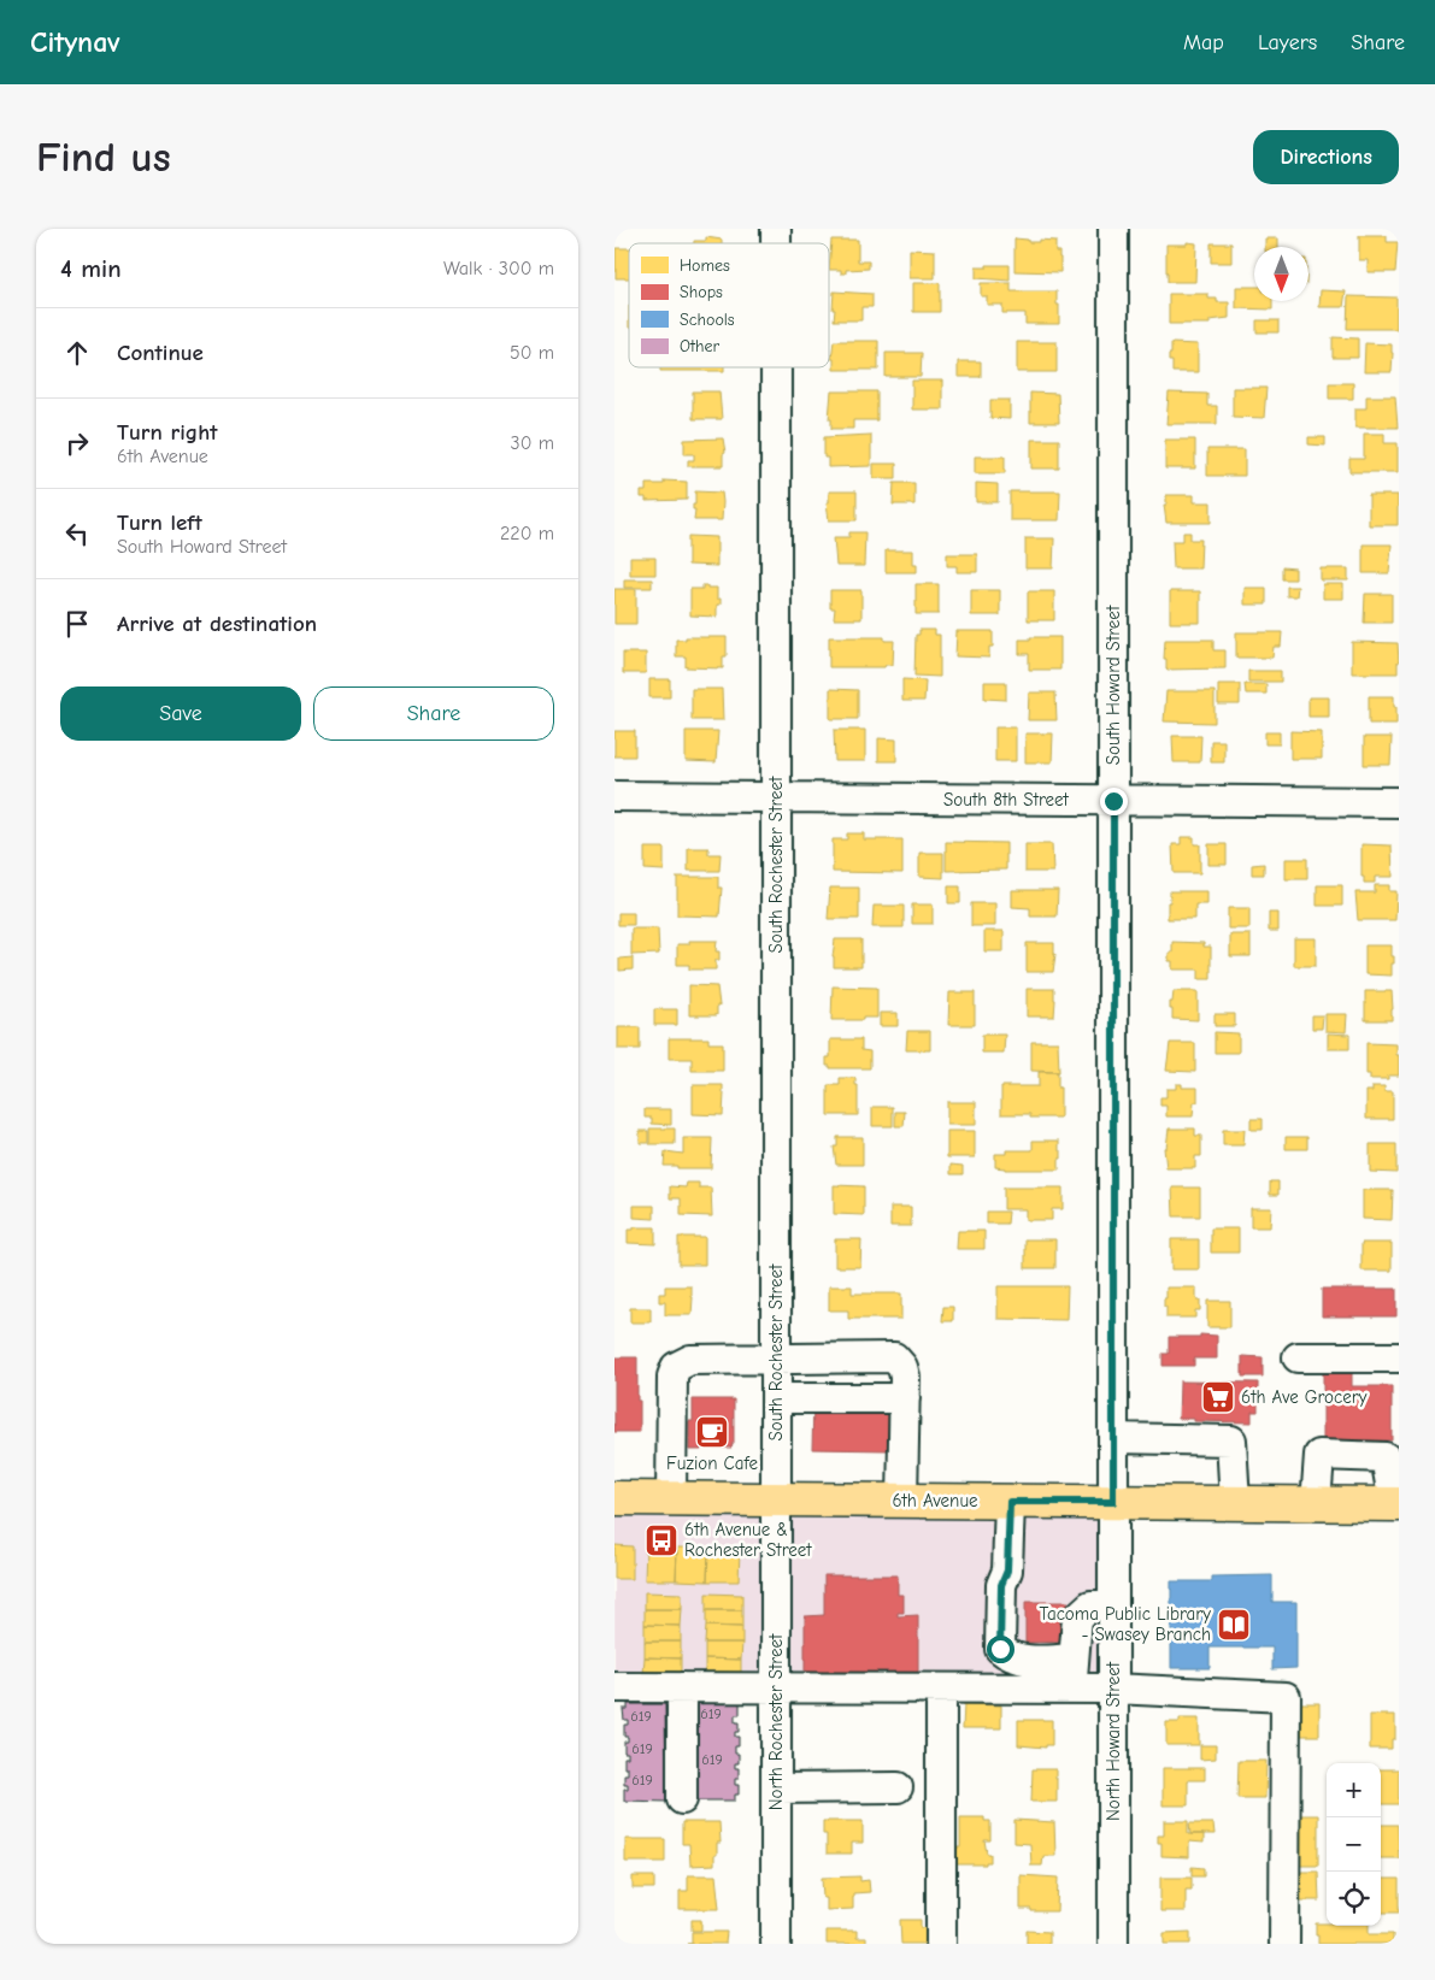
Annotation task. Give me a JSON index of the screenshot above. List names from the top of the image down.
{
  "streets": {
    "main road": ["6th Avenue"],
    "street": [
      "South Howard Street",
      "South 8th Street",
      "South Rochester Street",
      "North Rochester Street",
      "North Howard Street"
    ]
  },
  "crossings": [
    ["South Howard Street", "South 8th Street"],
    ["South Howard Street", "6th Avenue"],
    ["South Howard Street", "North Howard Street"],
    ["South 8th Street", "South Rochester Street"],
    ["South Rochester Street", "6th Avenue"],
    ["South Rochester Street", "North Rochester Street"],
    ["6th Avenue", "North Rochester Street"],
    ["6th Avenue", "North Howard Street"]
  ],
  "places": {
    "supermarket": ["6th Ave Grocery"],
    "cafe": ["Fuzion Cafe"],
    "bus stop": ["6th Avenue & Rochester Street"],
    "library": ["Tacoma Public Library - Swasey Branch"]
  },
  "house_numbers": [
    "619",
    "619",
    "619",
    "619",
    "619"
  ],
  "legend": [
    "Homes",
    "Shops",
    "Schools",
    "Other"
  ],
  "north": "bottom",
  "page": {
    "header": "Citynav",
    "nav": ["Map", "Layers", "Share"],
    "buttons": [
      "Directions",
      ["Save", "Share"]
    ],
    "title": "Find us",
    "heading": ["4 min", "Walk · 300 m"],
    "list": [
      ["Continue", "50 m"],
      ["Turn right", "6th Avenue", "30 m"],
      ["Turn left", "South Howard Street", "220 m"],
      "Arrive at destination"
    ],
    "map_buttons": ["+", "−"]
  }
}
